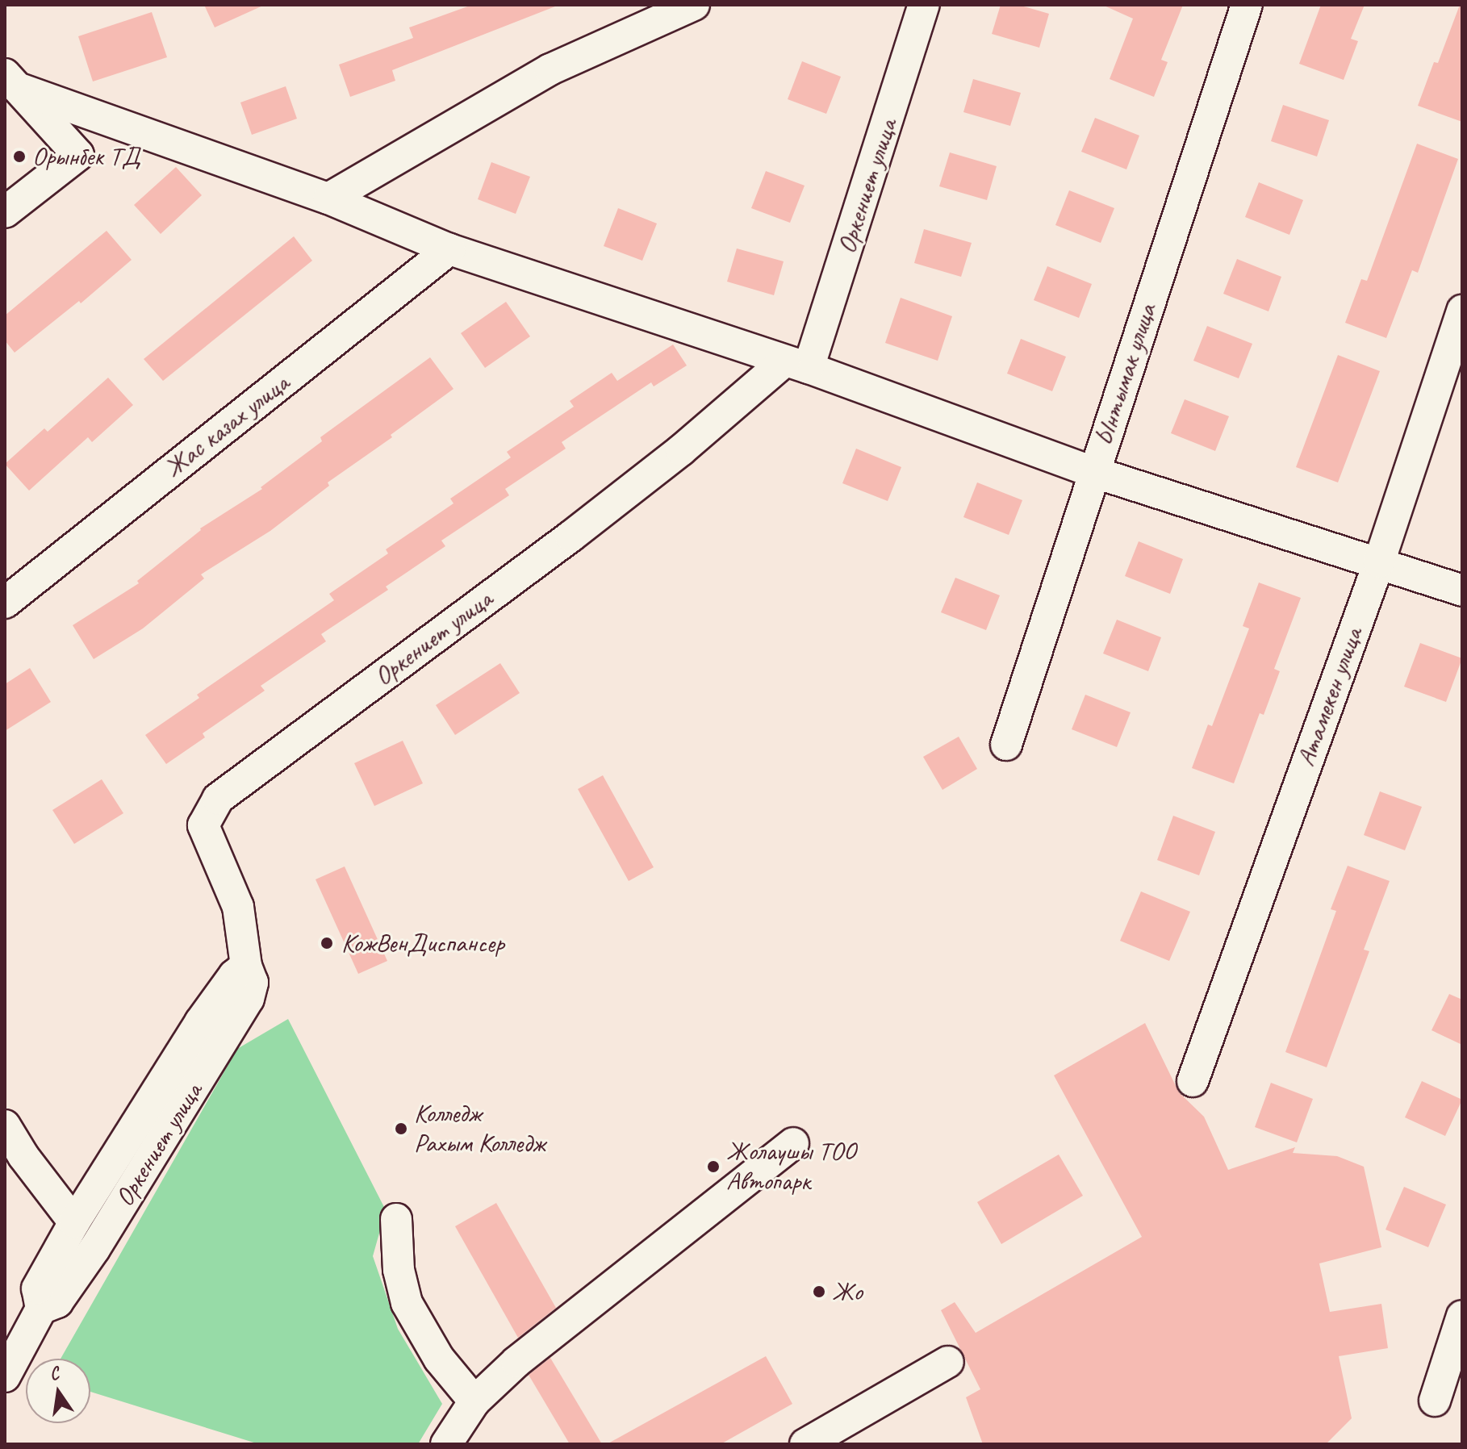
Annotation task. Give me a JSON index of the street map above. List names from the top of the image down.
{
  "streets": {
    "street": [
      "Оркениет улица",
      "Ынтымак улица",
      "Жас казах улица",
      "Атамекен улица"
    ]
  },
  "places": [
    "Орынбек ТД",
    "КожВенДиспансер",
    "Колледж Рахым Колледж",
    "Жолаушы ТОО Автопарк",
    "Жо"
  ],
  "north": "top"
}
